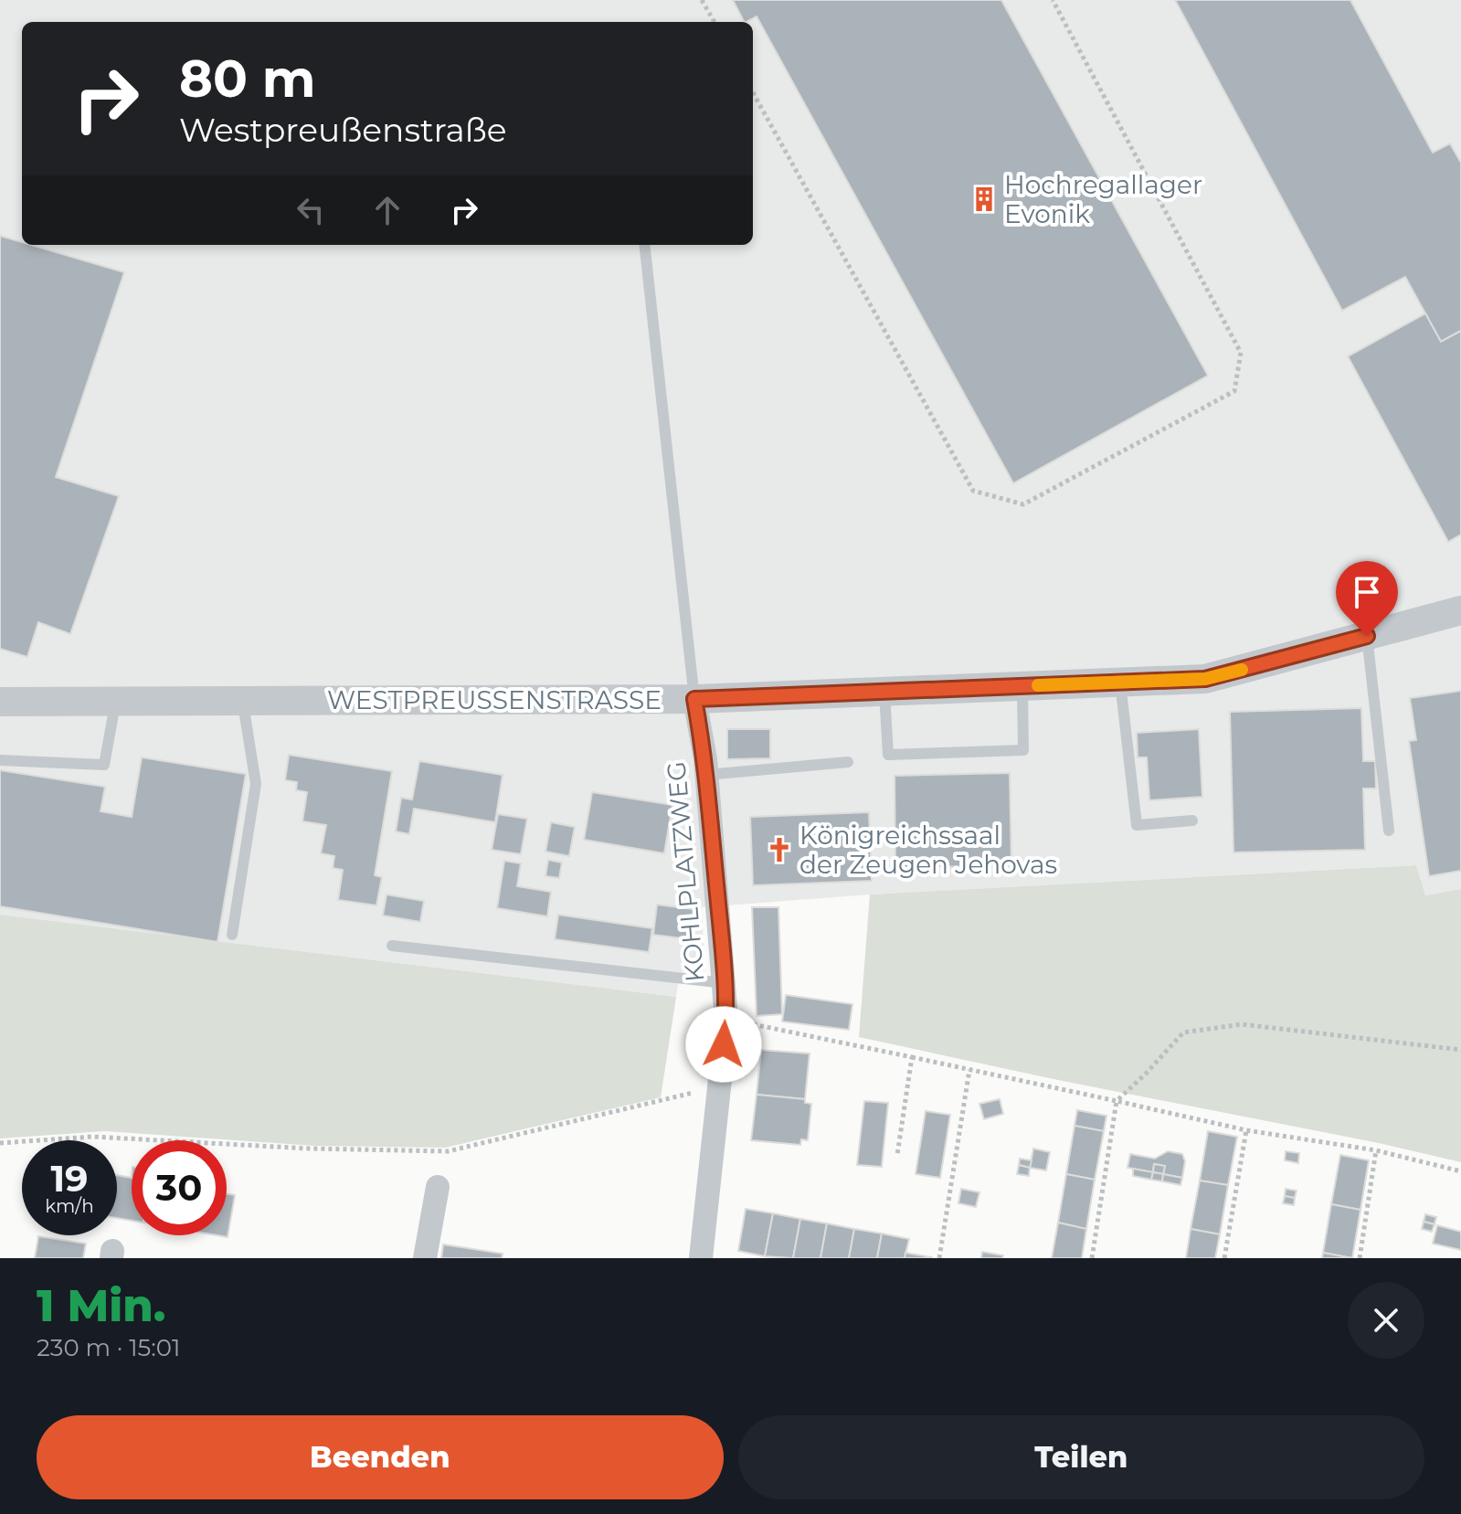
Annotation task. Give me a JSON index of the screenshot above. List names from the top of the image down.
{
  "streets": {
    "street": ["WESTPREUSSENSTRASSE", "KOHLPLATZWEG"]
  },
  "crossings": [
    ["WESTPREUSSENSTRASSE", "KOHLPLATZWEG"]
  ],
  "places": {
    "building": ["Hochregallager Evonik"],
    "church": ["Königreichssaal der Zeugen Jehovas"]
  },
  "page": {
    "turn": ["80 m", "Westpreußenstraße"],
    "speed": "19 km/h",
    "limit": "30",
    "heading": ["1 Min.", "230 m · 15:01"],
    "buttons": ["Beenden", "Teilen"]
  }
}
